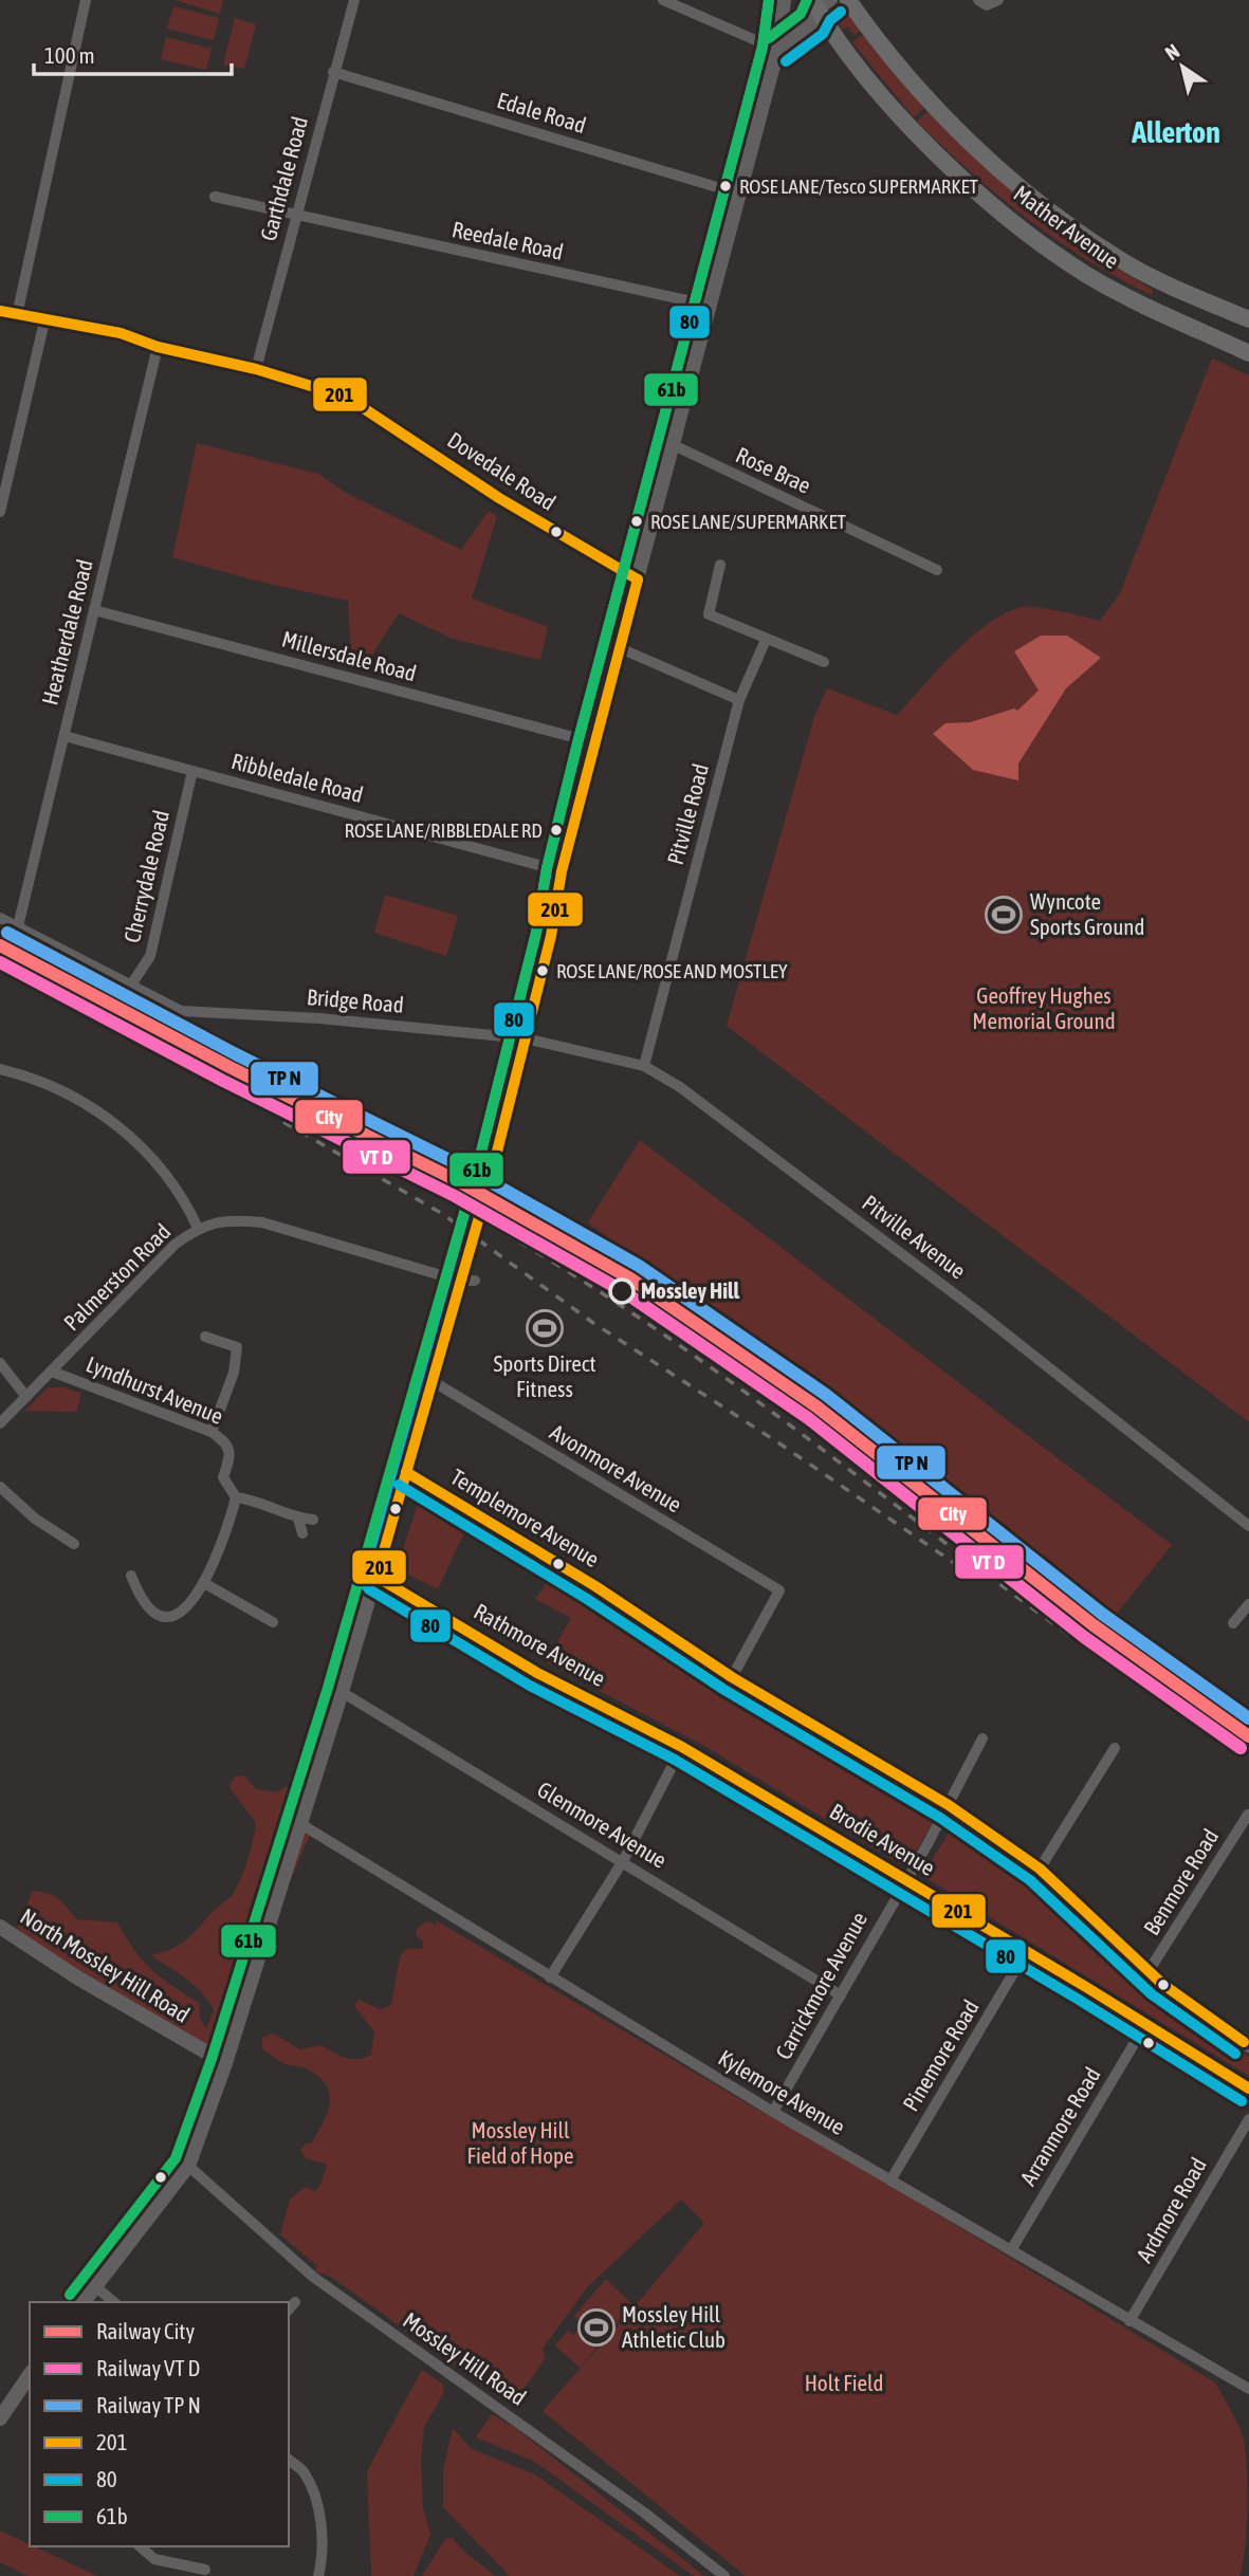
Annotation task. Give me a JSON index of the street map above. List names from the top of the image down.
{
  "streets": {
    "main road": ["Mather Avenue"],
    "street": [
      "Edale Road",
      "Garthdale Road",
      "Reedale Road",
      "Rose Brae",
      "Dovedale Road",
      "Heatherdale Road",
      "Millersdale Road",
      "Ribbledale Road",
      "Pitville Road",
      "Cherrydale Road",
      "Bridge Road",
      "Pitville Avenue",
      "Palmerston Road",
      "Lyndhurst Avenue",
      "Avonmore Avenue",
      "Templemore Avenue",
      "Rathmore Avenue",
      "Glenmore Avenue",
      "Brodie Avenue",
      "Benmore Road",
      "North Mossley Hill Road",
      "Carrickmore Avenue",
      "Pinemore Road",
      "Kylemore Avenue",
      "Arranmore Road",
      "Ardmore Road",
      "Mossley Hill Road"
    ]
  },
  "crossings": [
    ["Edale Road", "Garthdale Road"],
    ["Garthdale Road", "Reedale Road"],
    ["Garthdale Road", "Dovedale Road"],
    ["Dovedale Road", "Heatherdale Road"],
    ["Heatherdale Road", "Millersdale Road"],
    ["Heatherdale Road", "Ribbledale Road"],
    ["Ribbledale Road", "Cherrydale Road"],
    ["Pitville Road", "Pitville Avenue"],
    ["Cherrydale Road", "Bridge Road"],
    ["Bridge Road", "Pitville Avenue"],
    ["Palmerston Road", "Lyndhurst Avenue"],
    ["Avonmore Avenue", "Templemore Avenue"],
    ["Rathmore Avenue", "Brodie Avenue"],
    ["Glenmore Avenue", "Carrickmore Avenue"],
    ["Brodie Avenue", "Carrickmore Avenue"],
    ["Brodie Avenue", "Pinemore Road"],
    ["Brodie Avenue", "Arranmore Road"],
    ["Carrickmore Avenue", "Kylemore Avenue"],
    ["Pinemore Road", "Kylemore Avenue"],
    ["Kylemore Avenue", "Arranmore Road"],
    ["Kylemore Avenue", "Ardmore Road"]
  ],
  "districts": ["Allerton"],
  "parks": ["Geoffrey Hughes Memorial Ground", "Mossley Hill Field of Hope", "Holt Field"],
  "places": {
    "other": [
      "ROSE LANE/Tesco SUPERMARKET",
      "ROSE LANE/SUPERMARKET",
      "ROSE LANE/RIBBLEDALE RD",
      "ROSE LANE/ROSE AND MOSTLEY",
      "Mossley Hill"
    ],
    "sports": ["Wyncote Sports Ground", "Sports Direct Fitness", "Mossley Hill Athletic Club"]
  },
  "lines": [
    "transit line 80",
    "transit line 61b",
    "transit line 201",
    "rail line City"
  ],
  "legend": [
    "Railway City",
    "Railway VT D",
    "Railway TP N",
    "201",
    "80",
    "61b"
  ],
  "scale_bar": "100 m",
  "north": "top left"
}
